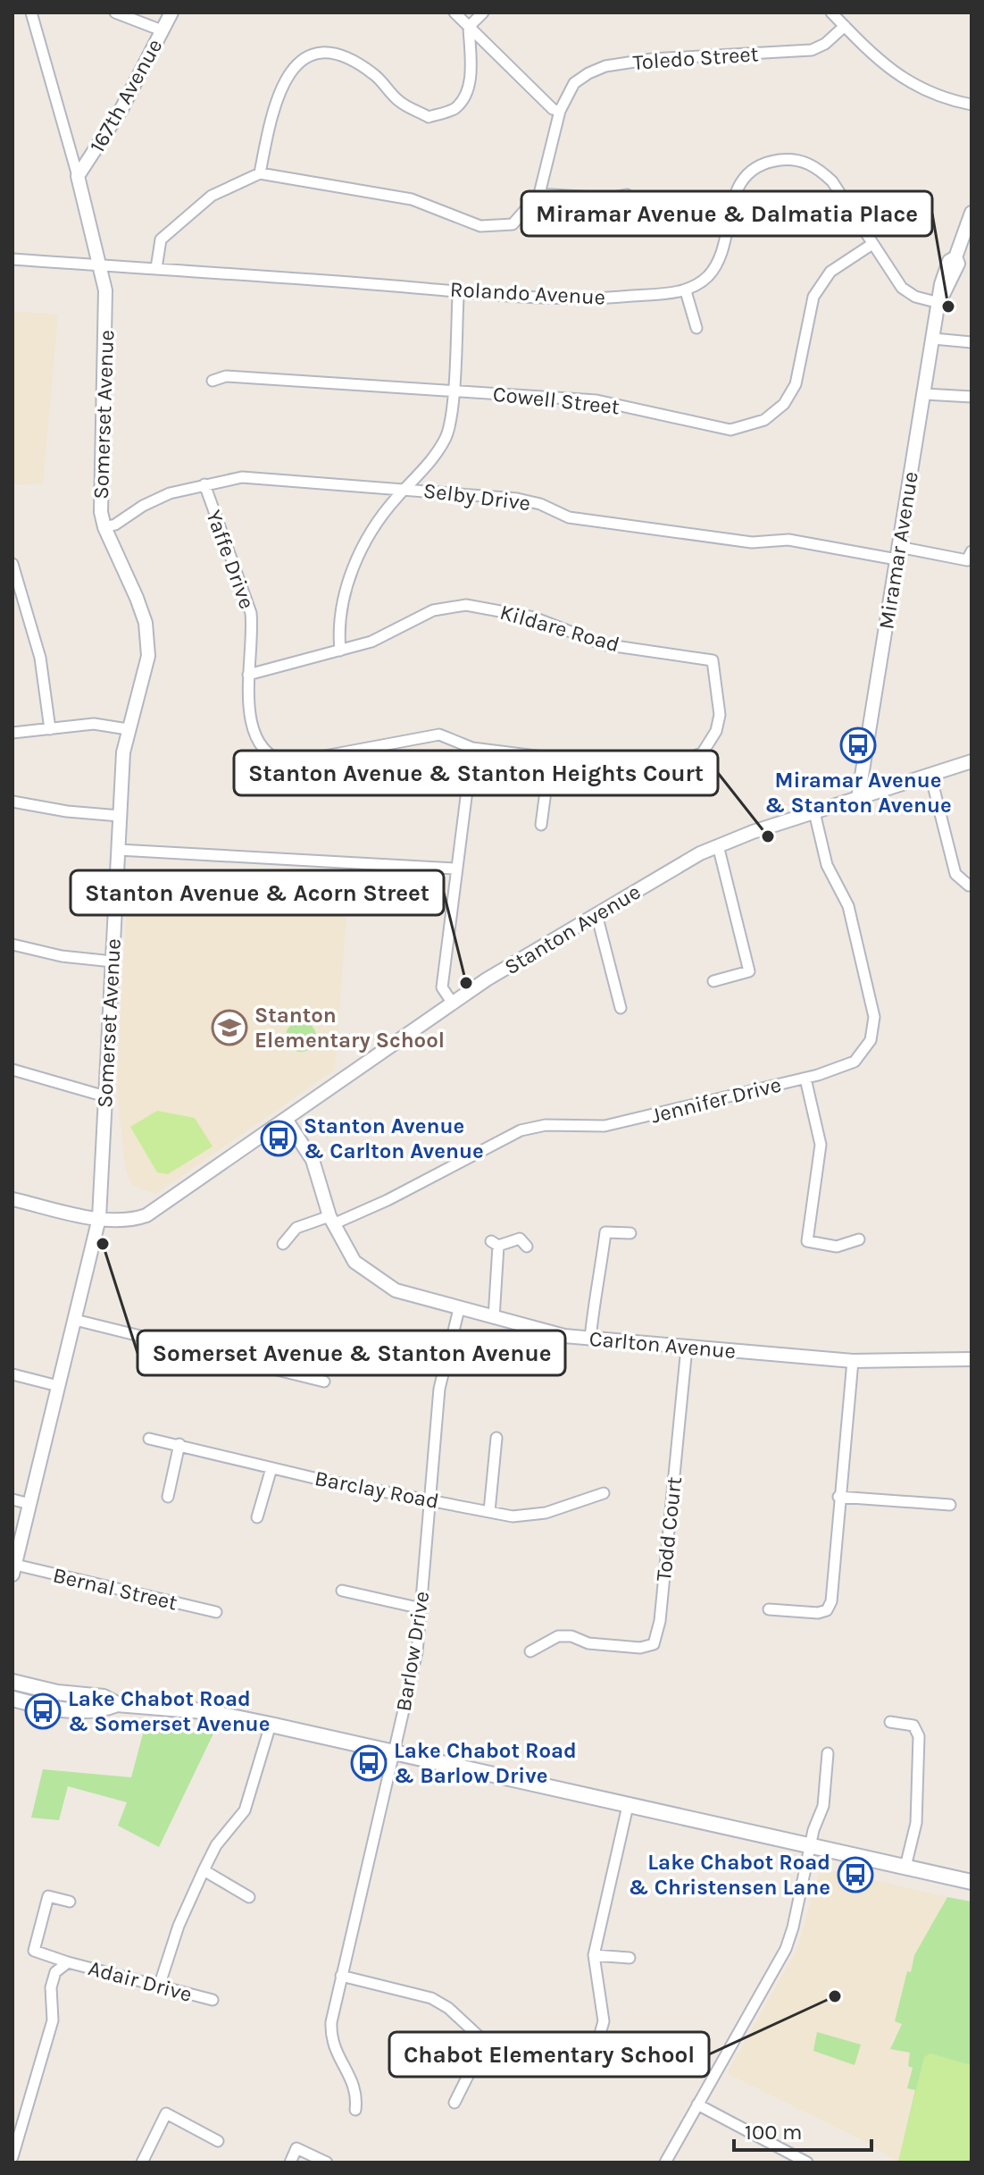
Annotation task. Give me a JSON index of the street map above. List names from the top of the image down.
{
  "streets": {
    "street": [
      "Toledo Street",
      "167th Avenue",
      "Rolando Avenue",
      "Cowell Street",
      "Somerset Avenue",
      "Selby Drive",
      "Miramar Avenue",
      "Yaffe Drive",
      "Kildare Road",
      "Stanton Avenue",
      "Jennifer Drive",
      "Carlton Avenue",
      "Barclay Road",
      "Todd Court",
      "Bernal Street",
      "Barlow Drive",
      "Adair Drive"
    ]
  },
  "crossings": [
    ["167th Avenue", "Somerset Avenue"],
    ["Rolando Avenue", "Somerset Avenue"],
    ["Somerset Avenue", "Selby Drive"],
    ["Somerset Avenue", "Stanton Avenue"],
    ["Somerset Avenue", "Bernal Street"],
    ["Selby Drive", "Miramar Avenue"],
    ["Selby Drive", "Yaffe Drive"],
    ["Miramar Avenue", "Stanton Avenue"],
    ["Yaffe Drive", "Kildare Road"],
    ["Stanton Avenue", "Jennifer Drive"],
    ["Stanton Avenue", "Carlton Avenue"],
    ["Jennifer Drive", "Carlton Avenue"],
    ["Carlton Avenue", "Todd Court"],
    ["Carlton Avenue", "Barlow Drive"],
    ["Barclay Road", "Barlow Drive"]
  ],
  "places": {
    "other": [
      "Miramar Avenue & Dalmatia Place",
      "Stanton Avenue & Stanton Heights Court",
      "Stanton Avenue & Acorn Street",
      "Somerset Avenue & Stanton Avenue",
      "Chabot Elementary School"
    ],
    "bus stop": [
      "Miramar Avenue & Stanton Avenue",
      "Stanton Avenue & Carlton Avenue",
      "Lake Chabot Road & Somerset Avenue",
      "Lake Chabot Road & Barlow Drive",
      "Lake Chabot Road & Christensen Lane"
    ],
    "school or university": ["Stanton Elementary School"]
  },
  "scale_bar": "100 m"
}
